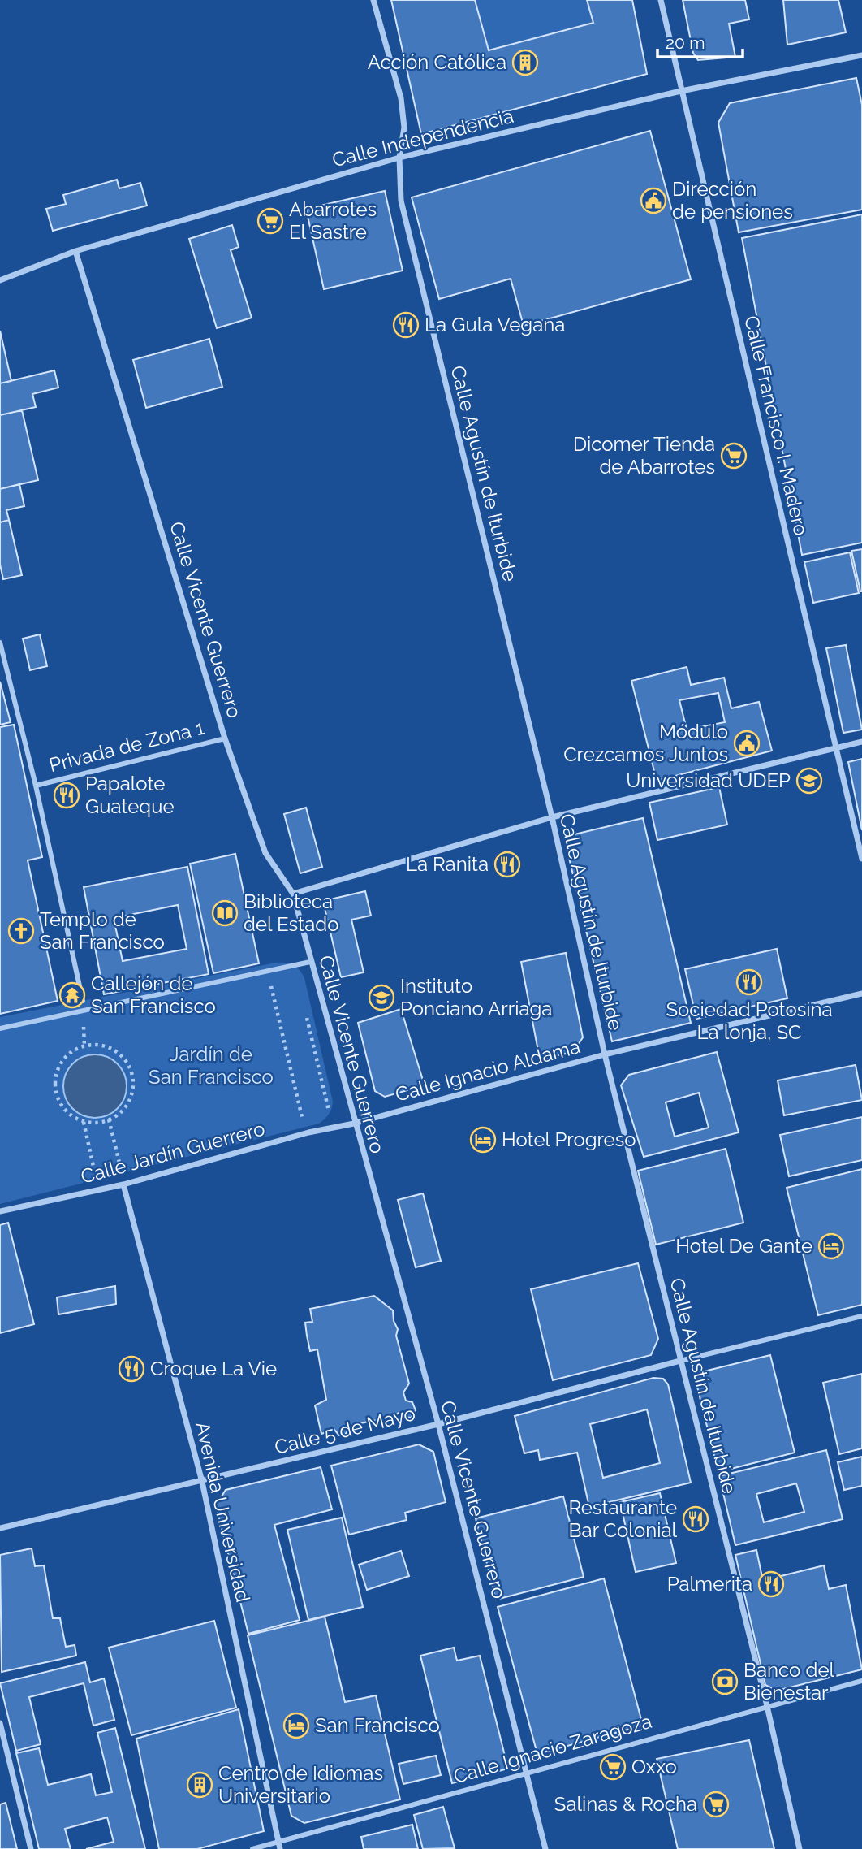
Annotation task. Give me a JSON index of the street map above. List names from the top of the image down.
{
  "streets": {
    "street": [
      "Calle Independencia",
      "Calle Francisco I. Madero",
      "Calle Agustín de Iturbide",
      "Calle Vicente Guerrero",
      "Privada de Zona 1",
      "Calle Ignacio Aldama",
      "Calle Jardín Guerrero",
      "Calle 5 de Mayo",
      "Avenida Universidad",
      "Calle Ignacio Zaragoza"
    ]
  },
  "crossings": [
    ["Calle Independencia", "Calle Francisco I. Madero"],
    ["Calle Independencia", "Calle Agustín de Iturbide"],
    ["Calle Independencia", "Calle Vicente Guerrero"],
    ["Calle Agustín de Iturbide", "Calle Ignacio Aldama"],
    ["Calle Agustín de Iturbide", "Calle 5 de Mayo"],
    ["Calle Agustín de Iturbide", "Calle Ignacio Zaragoza"],
    ["Calle Vicente Guerrero", "Privada de Zona 1"],
    ["Calle Vicente Guerrero", "Calle Ignacio Aldama"],
    ["Calle Vicente Guerrero", "Calle Jardín Guerrero"],
    ["Calle Vicente Guerrero", "Calle 5 de Mayo"],
    ["Calle Vicente Guerrero", "Calle Ignacio Zaragoza"],
    ["Calle Ignacio Aldama", "Calle Jardín Guerrero"],
    ["Calle Jardín Guerrero", "Avenida Universidad"],
    ["Calle 5 de Mayo", "Avenida Universidad"],
    ["Avenida Universidad", "Calle Ignacio Zaragoza"]
  ],
  "parks": ["Jardín de San Francisco"],
  "places": {
    "building": ["Acción Católica", "Centro de Idiomas Universitario"],
    "public building": ["Dirección de pensiones", "Módulo Crezcamos Juntos"],
    "supermarket": [
      "Abarrotes El Sastre",
      "Dicomer Tienda de Abarrotes",
      "Oxxo",
      "Salinas & Rocha"
    ],
    "restaurant": [
      "La Gula Vegana",
      "Papalote Guateque",
      "La Ranita",
      "Sociedad Potosina La lonja, SC",
      "Croque La Vie",
      "Restaurante Bar Colonial",
      "Palmerita"
    ],
    "school or university": ["Universidad UDEP", "Instituto Ponciano Arriaga"],
    "library": ["Biblioteca del Estado"],
    "church": ["Templo de San Francisco"],
    "temple": ["Callejón de San Francisco"],
    "hotel": ["Hotel Progreso", "Hotel De Gante", "San Francisco"],
    "bank": ["Banco del Bienestar"]
  },
  "scale_bar": "20 m"
}
